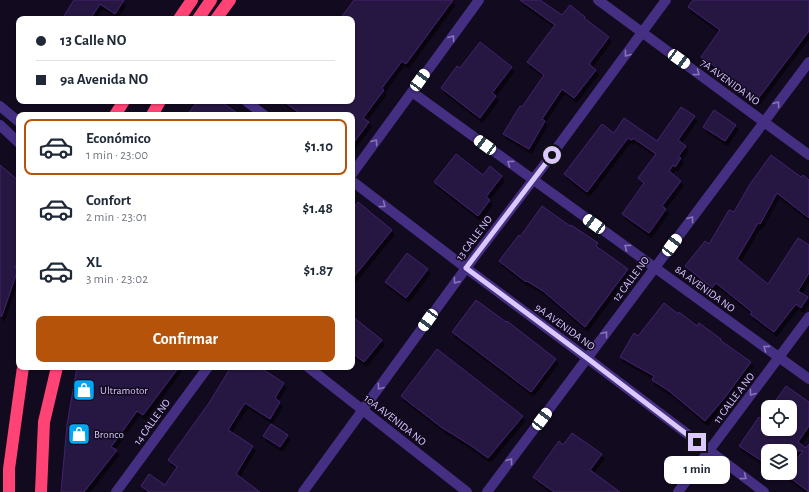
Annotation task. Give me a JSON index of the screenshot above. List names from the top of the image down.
{
  "streets": {
    "street": [
      "7A AVENIDA NO",
      "13 CALLE NO",
      "12 CALLE NO",
      "8A AVENIDA NO",
      "9A AVENIDA NO",
      "11 CALLE A NO",
      "10A AVENIDA NO",
      "14 CALLE NO"
    ]
  },
  "crossings": [
    ["7A AVENIDA NO", "13 CALLE NO"],
    ["7A AVENIDA NO", "12 CALLE NO"],
    ["13 CALLE NO", "8A AVENIDA NO"],
    ["13 CALLE NO", "9A AVENIDA NO"],
    ["13 CALLE NO", "10A AVENIDA NO"],
    ["12 CALLE NO", "8A AVENIDA NO"],
    ["12 CALLE NO", "9A AVENIDA NO"],
    ["8A AVENIDA NO", "11 CALLE A NO"],
    ["9A AVENIDA NO", "11 CALLE A NO"]
  ],
  "one_way": [
    "7A AVENIDA NO",
    "13 CALLE NO",
    "12 CALLE NO",
    "8A AVENIDA NO",
    "9A AVENIDA NO",
    "11 CALLE A NO"
  ],
  "places": {
    "shop": ["Ultramotor", "Bronco"]
  },
  "page": {
    "banner": ["13 Calle NO", "9a Avenida NO"],
    "list": [
      {
        "name": "Económico",
        "note": "1 min · 23:00",
        "value": "$1.10"
      },
      {
        "name": "Confort",
        "note": "2 min · 23:01",
        "value": "$1.48"
      },
      {
        "name": "XL",
        "note": "3 min · 23:02",
        "value": "$1.87"
      }
    ],
    "buttons": "Confirmar",
    "bubble": "1 min"
  }
}
